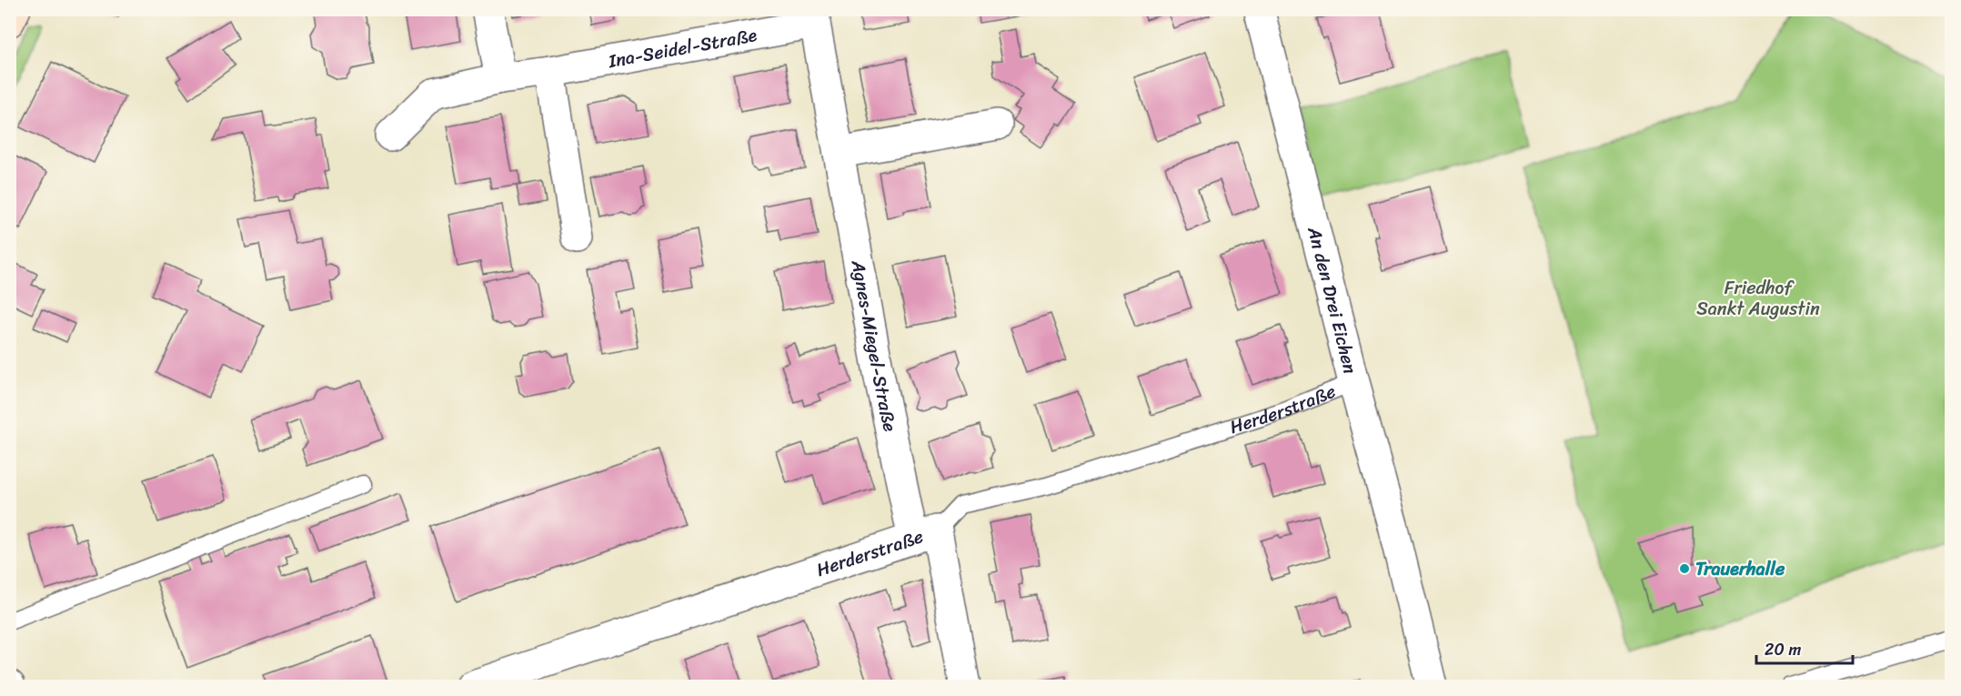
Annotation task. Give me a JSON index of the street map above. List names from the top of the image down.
{
  "streets": {
    "street": [
      "Ina-Seidel-Straße",
      "An den Drei Eichen",
      "Agnes-Miegel-Straße",
      "Herderstraße"
    ]
  },
  "crossings": [
    ["Ina-Seidel-Straße", "Agnes-Miegel-Straße"],
    ["An den Drei Eichen", "Herderstraße"],
    ["Agnes-Miegel-Straße", "Herderstraße"]
  ],
  "parks": ["Friedhof Sankt Augustin"],
  "places": ["Trauerhalle"],
  "scale_bar": "20 m"
}
